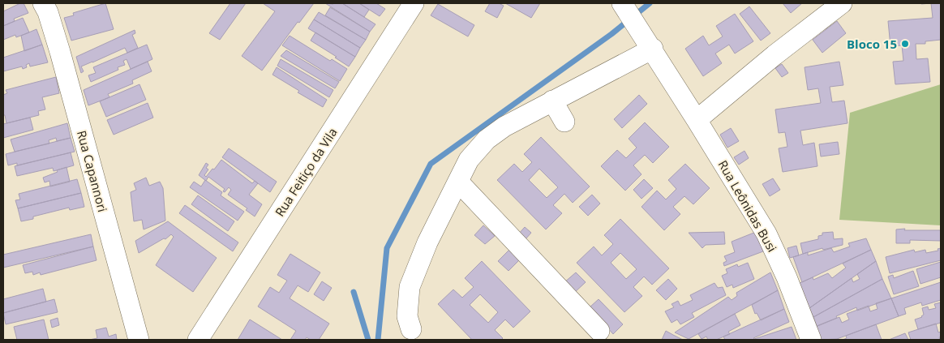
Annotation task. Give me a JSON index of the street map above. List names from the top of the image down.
{
  "streets": {
    "street": ["Rua Capannori", "Rua Feitiço da Vila", "Rua Leônidas Busi"]
  },
  "places": ["Bloco 15"]
}
